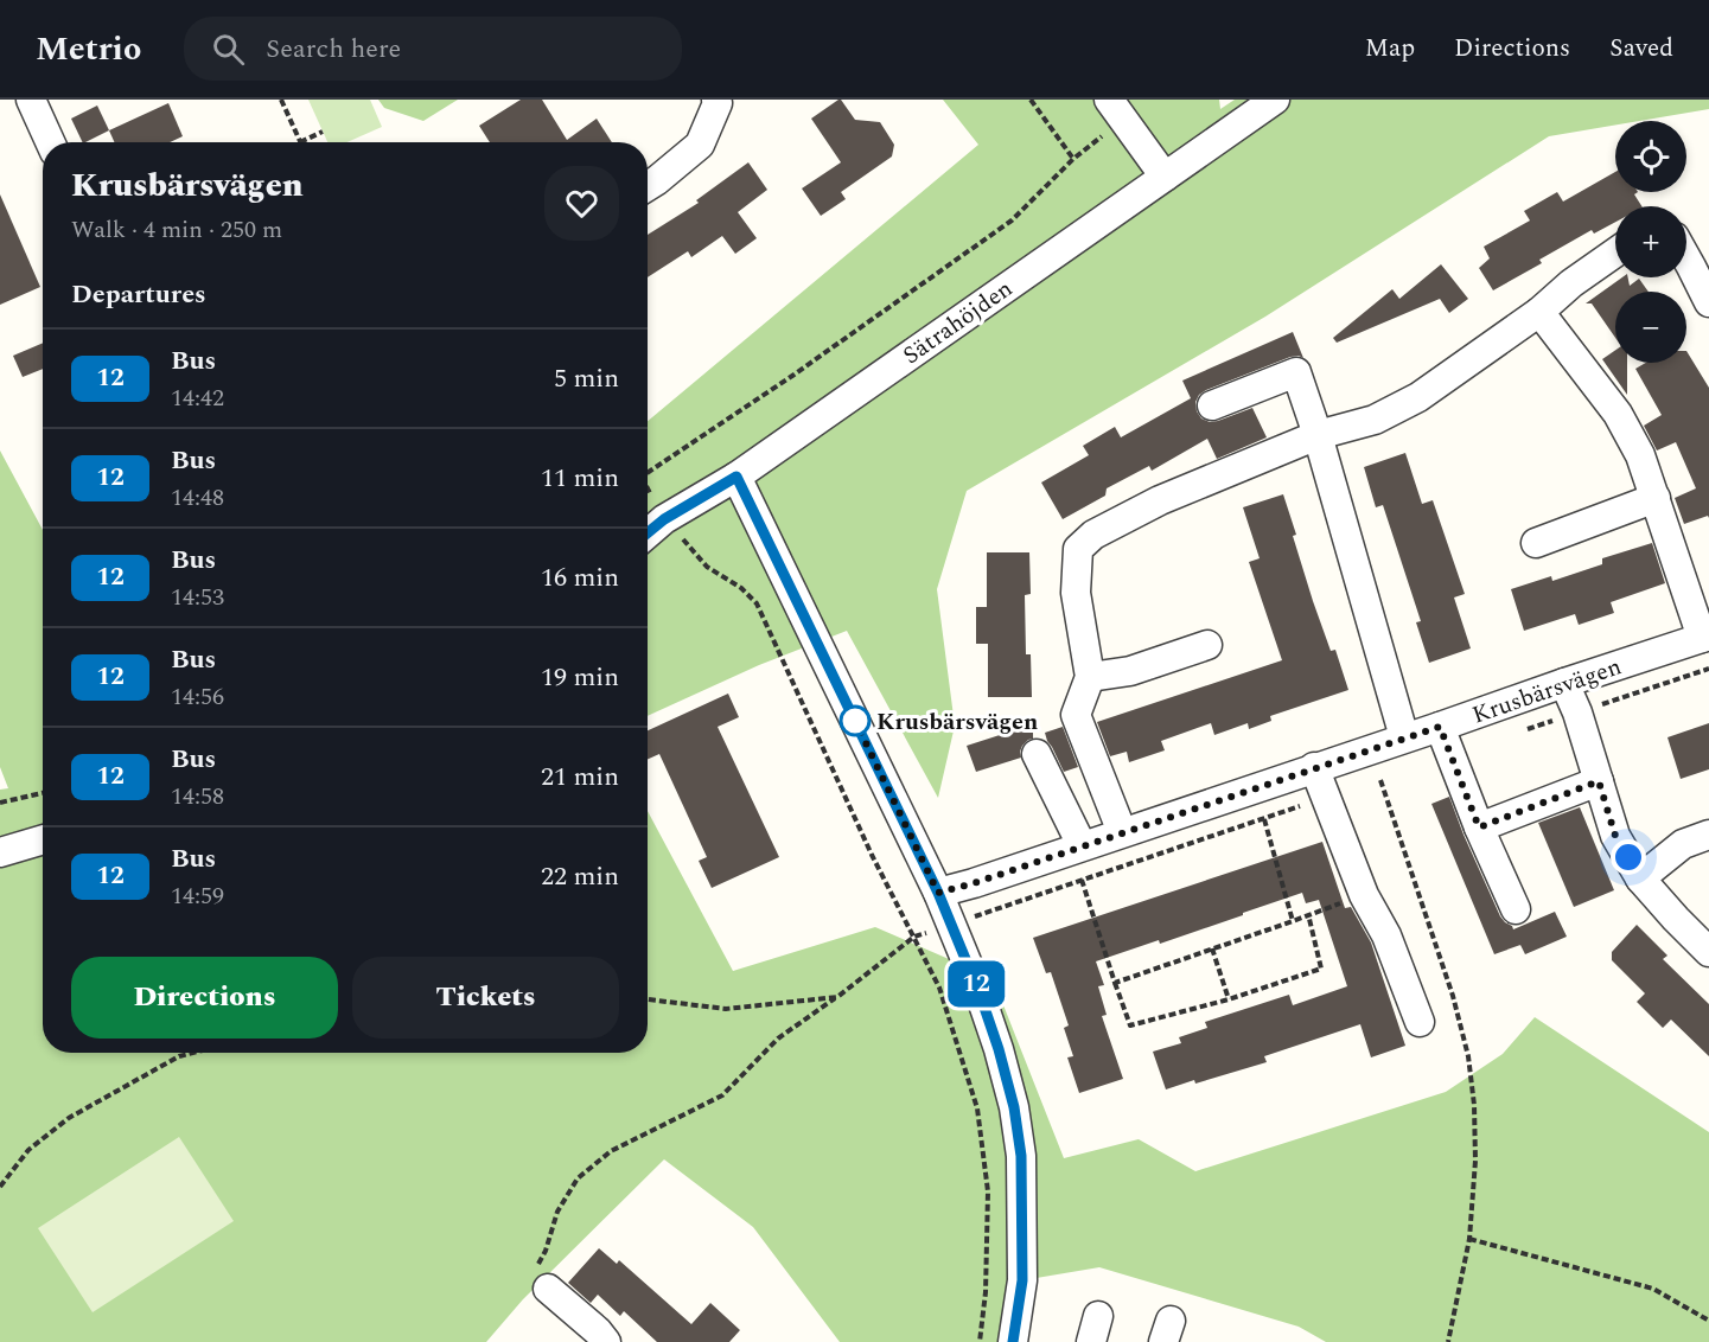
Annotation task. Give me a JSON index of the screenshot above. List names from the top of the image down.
{
  "streets": {
    "street": ["Sätrahöjden", "Krusbärsvägen"]
  },
  "places": ["Krusbärsvägen"],
  "lines": ["bus line 12"],
  "page": {
    "header": "Metrio",
    "search": "Search here",
    "nav": ["Map", "Directions", "Saved"],
    "on_map": "12",
    "map_buttons": ["+", "−"],
    "heading": [
      ["Krusbärsvägen", "Walk · 4 min · 250 m"],
      "Departures"
    ],
    "list": [
      {
        "mark": "12",
        "name": "Bus",
        "note": "14:42",
        "value": "5 min"
      },
      {
        "mark": "12",
        "name": "Bus",
        "note": "14:48",
        "value": "11 min"
      },
      {
        "mark": "12",
        "name": "Bus",
        "note": "14:53",
        "value": "16 min"
      },
      {
        "mark": "12",
        "name": "Bus",
        "note": "14:56",
        "value": "19 min"
      },
      {
        "mark": "12",
        "name": "Bus",
        "note": "14:58",
        "value": "21 min"
      },
      {
        "mark": "12",
        "name": "Bus",
        "note": "14:59",
        "value": "22 min"
      }
    ],
    "buttons": ["Directions", "Tickets"]
  }
}
